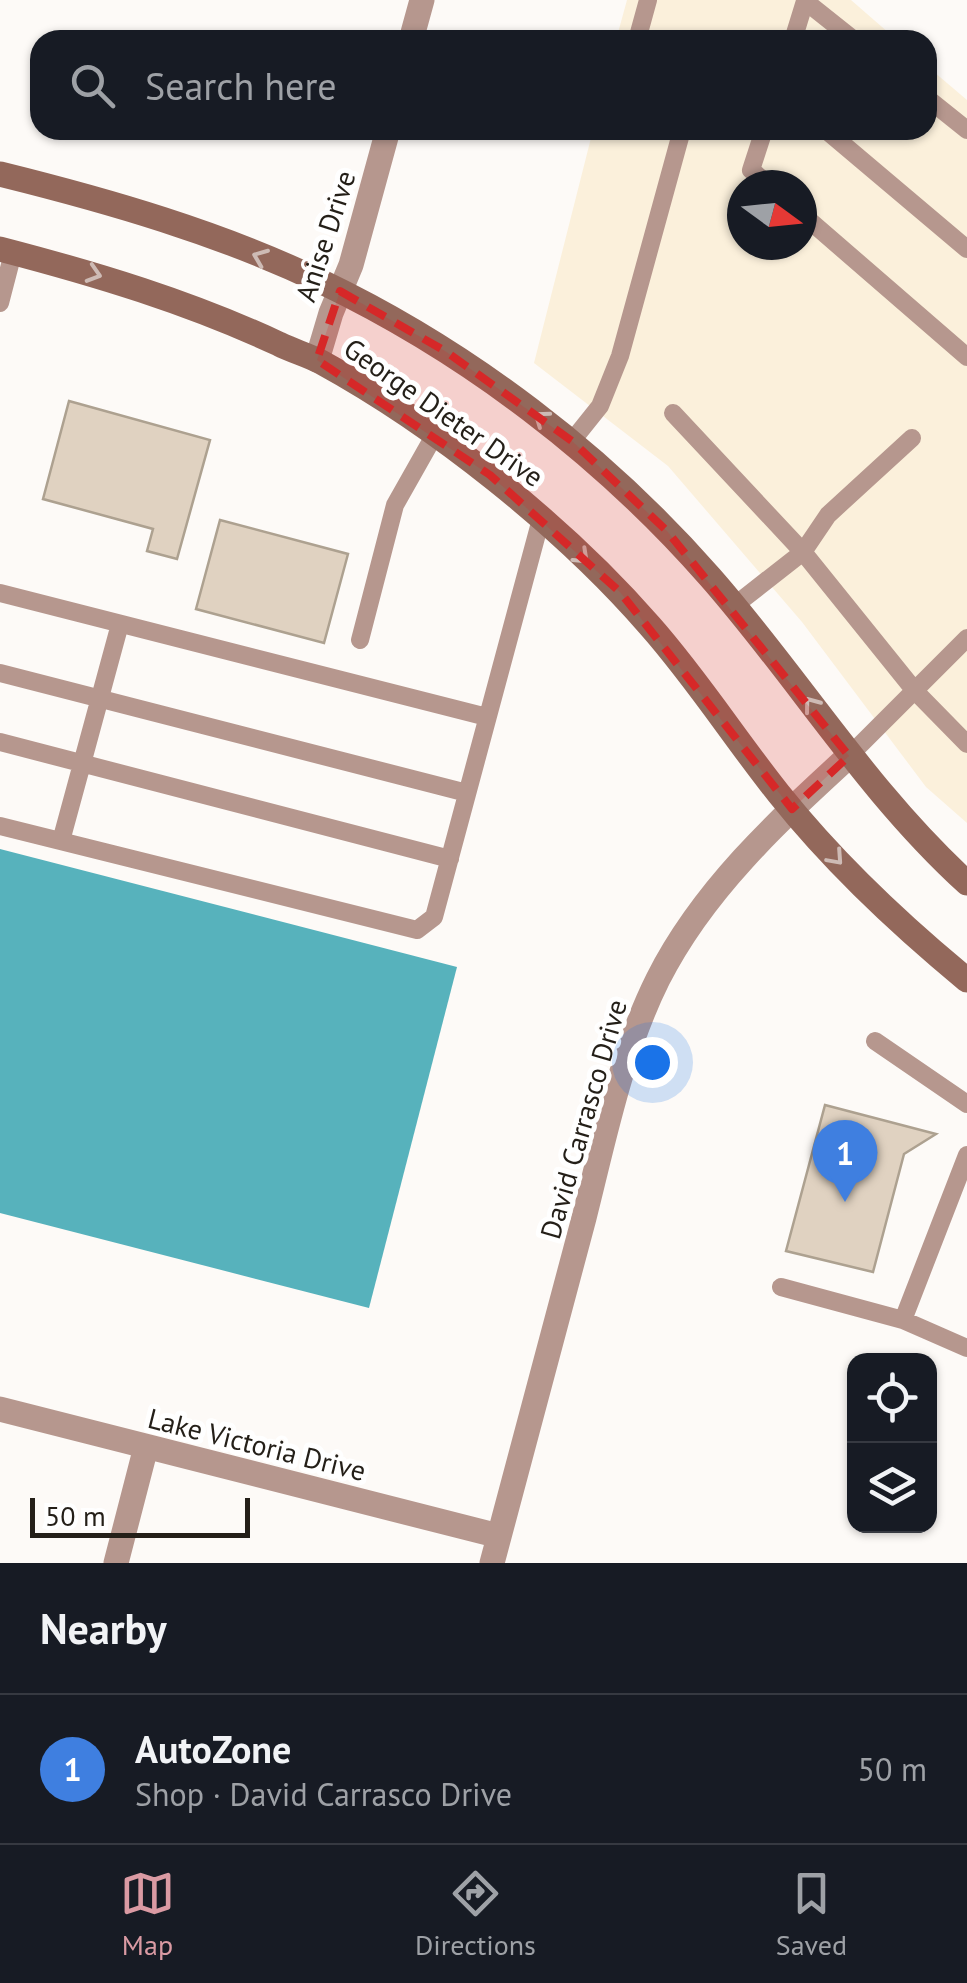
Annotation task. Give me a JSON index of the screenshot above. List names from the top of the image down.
{
  "streets": {
    "main road": ["George Dieter Drive"],
    "street": ["Anise Drive", "David Carrasco Drive", "Lake Victoria Drive"]
  },
  "crossings": [
    ["Anise Drive", "George Dieter Drive"],
    ["George Dieter Drive", "David Carrasco Drive"],
    ["David Carrasco Drive", "Lake Victoria Drive"]
  ],
  "scale_bar": "50 m",
  "north": "right",
  "page": {
    "search": "Search here",
    "pins": "1",
    "scale": "50 m",
    "heading": "Nearby",
    "list": [
      {
        "mark": "1",
        "name": "AutoZone",
        "note": "Shop · David Carrasco Drive",
        "value": "50 m"
      }
    ],
    "nav": ["Map", "Directions", "Saved"]
  }
}
